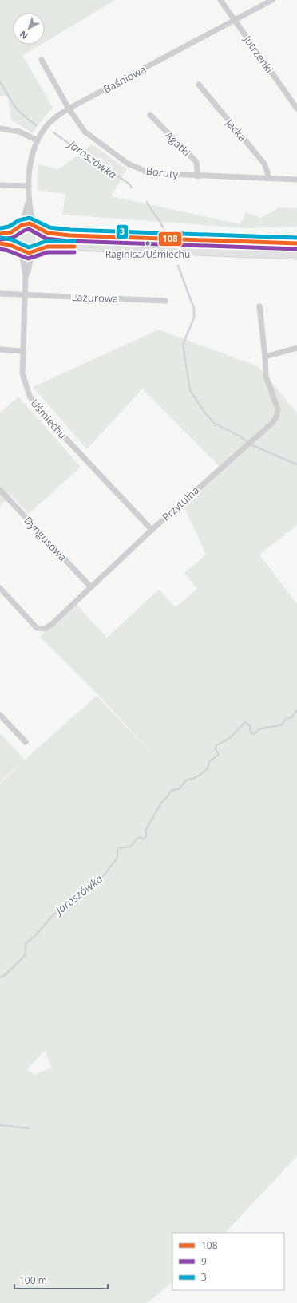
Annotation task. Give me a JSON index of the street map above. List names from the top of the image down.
{
  "streets": {
    "street": [
      "Jutrzenki",
      "Baśniowa",
      "Jacka",
      "Agatki",
      "Boruty",
      "Lazurowa",
      "Uśmiechu",
      "Przytulna",
      "Dyngusowa"
    ]
  },
  "crossings": [
    ["Jutrzenki", "Baśniowa"],
    ["Baśniowa", "Boruty"],
    ["Baśniowa", "Uśmiechu"],
    ["Jacka", "Boruty"],
    ["Agatki", "Boruty"],
    ["Lazurowa", "Uśmiechu"],
    ["Uśmiechu", "Przytulna"],
    ["Przytulna", "Dyngusowa"]
  ],
  "water": ["Jaroszówka"],
  "places": ["Raginisa/Uśmiechu"],
  "lines": ["transit line 3", "transit line 108", "transit line 9"],
  "legend": ["108", "9", "3"],
  "scale_bar": "100 m",
  "north": "bottom left"
}
